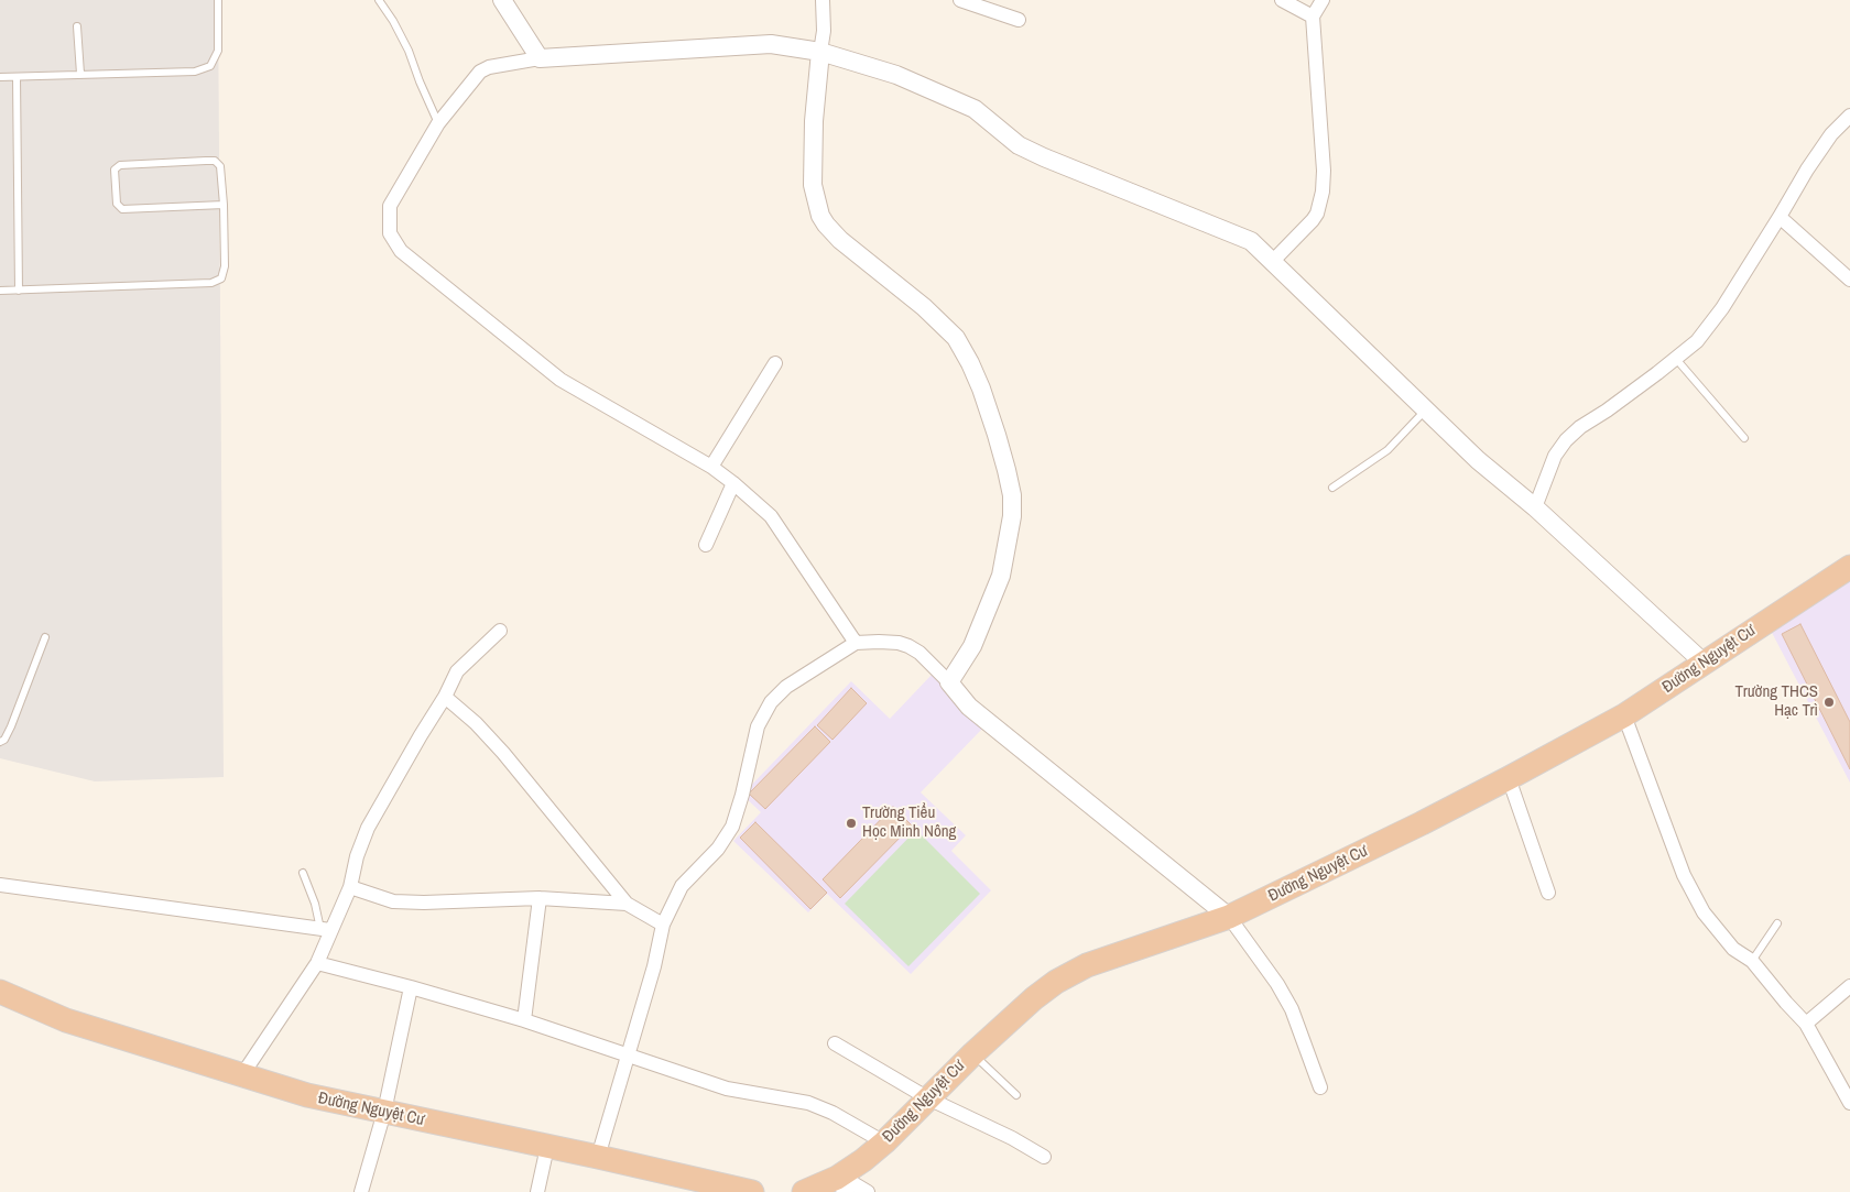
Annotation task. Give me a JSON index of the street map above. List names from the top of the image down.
{
  "streets": {
    "highway": ["Đường Nguyệt Cư"]
  },
  "places": ["Trường THCS Hạc Trì", "Trường Tiểu Học Minh Nông"]
}
